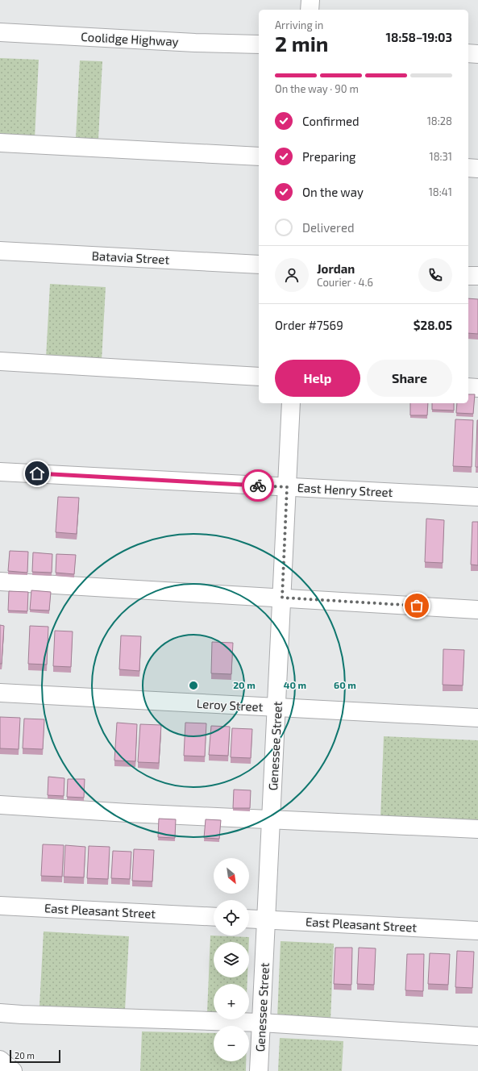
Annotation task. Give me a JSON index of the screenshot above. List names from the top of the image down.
{
  "streets": {
    "street": [
      "Coolidge Highway",
      "Batavia Street",
      "East Henry Street",
      "Leroy Street",
      "Genessee Street",
      "East Pleasant Street"
    ]
  },
  "crossings": [
    ["East Henry Street", "Genessee Street"],
    ["Leroy Street", "Genessee Street"],
    ["Genessee Street", "East Pleasant Street"]
  ],
  "scale_bar": "20 m",
  "north": "bottom right",
  "page": {
    "heading": ["2 min", "Arriving in", "18:58–19:03"],
    "panel": [
      "Jordan",
      "Courier · 4.6",
      "Order #7569",
      "$28.05"
    ],
    "bar": "On the way · 90 m",
    "list": [
      ["Confirmed", "18:28"],
      ["Preparing", "18:31"],
      ["On the way", "18:41"],
      "Delivered"
    ],
    "buttons": ["Help", "Share"],
    "map_buttons": ["+", "−"],
    "scale": "20 m"
  },
  "rings": ["20 m", "40 m", "60 m"]
}
